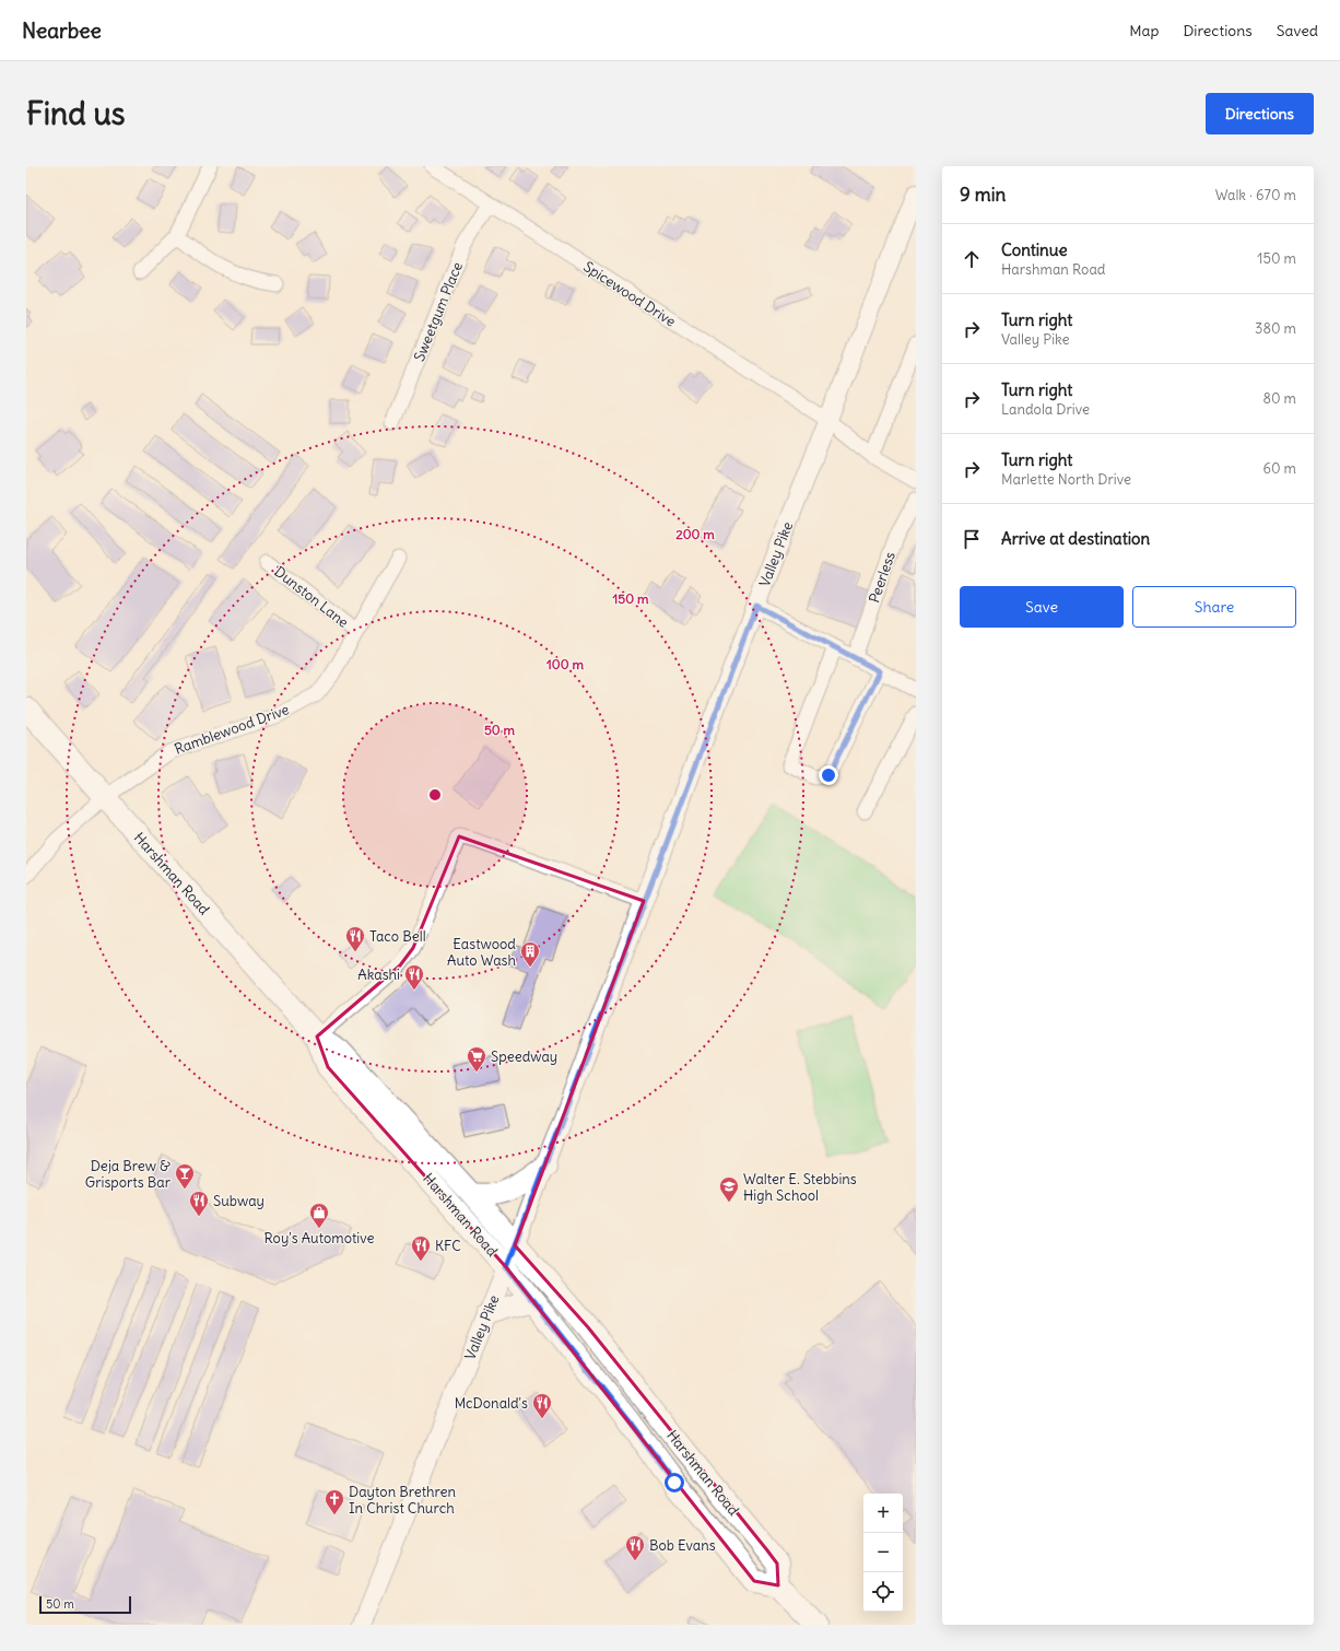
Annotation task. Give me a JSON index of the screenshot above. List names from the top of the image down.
{
  "streets": {
    "main road": ["Harshman Road"],
    "street": [
      "Spicewood Drive",
      "Sweetgum Place",
      "Valley Pike",
      "Peerless",
      "Dunston Lane",
      "Ramblewood Drive"
    ]
  },
  "crossings": [
    ["Spicewood Drive", "Sweetgum Place"],
    ["Spicewood Drive", "Valley Pike"],
    ["Valley Pike", "Harshman Road"],
    ["Dunston Lane", "Ramblewood Drive"],
    ["Ramblewood Drive", "Harshman Road"]
  ],
  "places": {
    "restaurant": [
      "Taco Bell",
      "Akashi",
      "Subway",
      "KFC",
      "McDonald's",
      "Bob Evans"
    ],
    "building": ["Eastwood Auto Wash"],
    "supermarket": ["Speedway"],
    "bar": ["Deja Brew & Grisports Bar"],
    "school or university": ["Walter E. Stebbins High School"],
    "shop": ["Roy's Automotive"],
    "church": ["Dayton Brethren In Christ Church"]
  },
  "scale_bar": "50 m",
  "page": {
    "header": "Nearbee",
    "nav": ["Map", "Directions", "Saved"],
    "buttons": [
      "Directions",
      ["Save", "Share"]
    ],
    "title": "Find us",
    "heading": ["9 min", "Walk · 670 m"],
    "list": [
      ["Continue", "Harshman Road", "150 m"],
      ["Turn right", "Valley Pike", "380 m"],
      ["Turn right", "Landola Drive", "80 m"],
      ["Turn right", "Marlette North Drive", "60 m"],
      "Arrive at destination"
    ],
    "map_buttons": ["+", "−"],
    "scale": "50 m"
  },
  "rings": [
    "200 m",
    "150 m",
    "100 m",
    "50 m"
  ]
}
